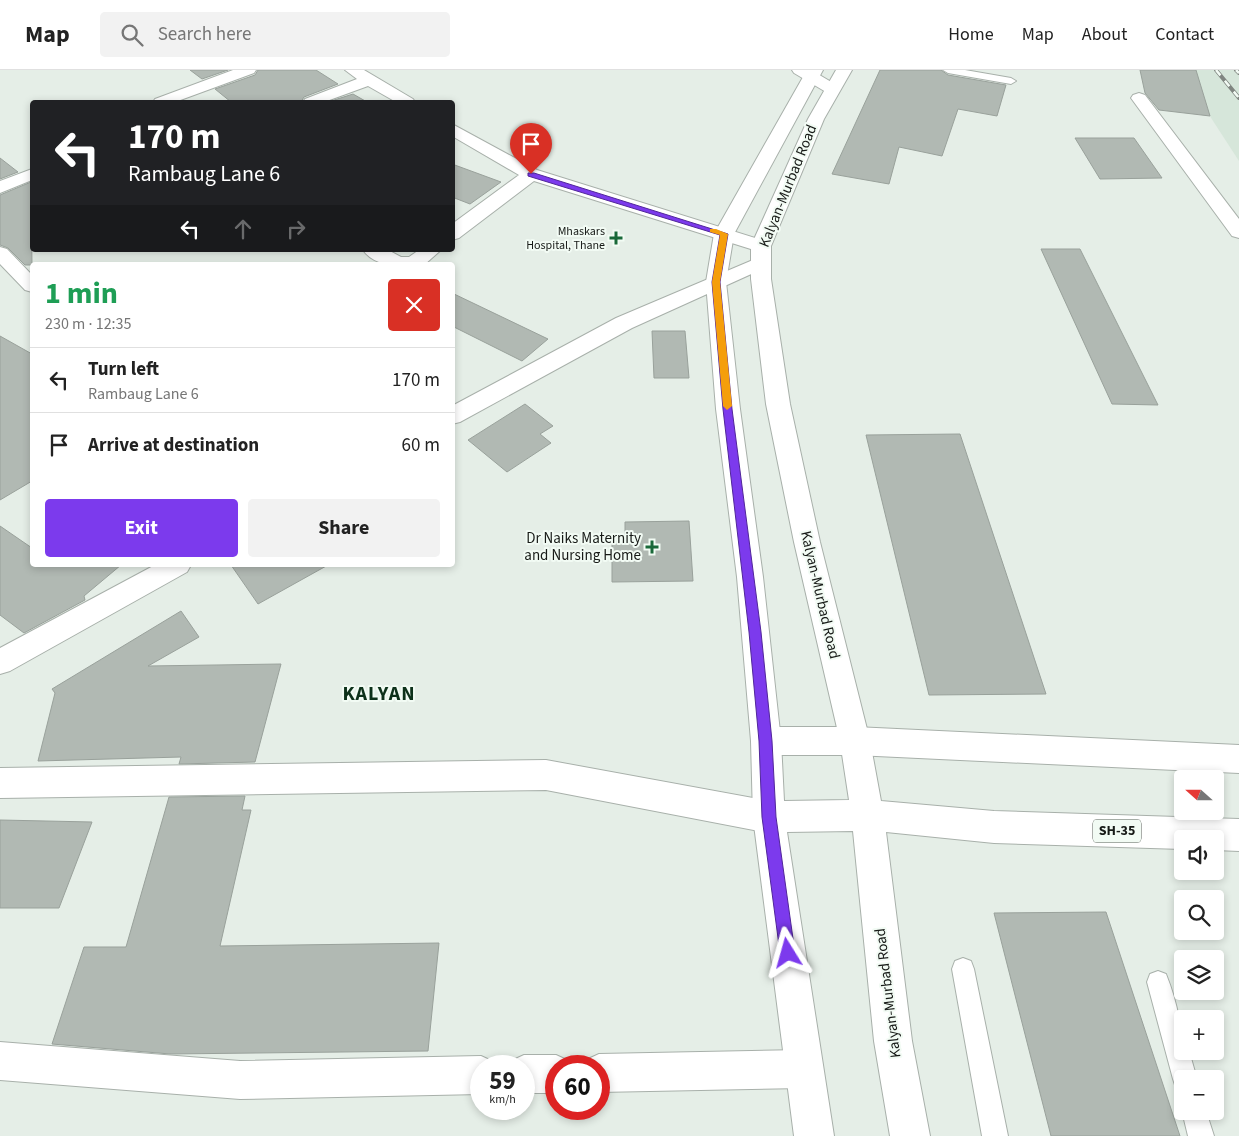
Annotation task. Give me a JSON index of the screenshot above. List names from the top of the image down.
{
  "streets": {
    "street": ["Kalyan-Murbad Road", "SH-35"]
  },
  "crossings": [
    ["Kalyan-Murbad Road", "SH-35"]
  ],
  "districts": ["KALYAN"],
  "places": {
    "health": ["Mhaskars Hospital, Thane", "Dr Naiks Maternity and Nursing Home"]
  },
  "north": "left",
  "page": {
    "header": "Map",
    "search": "Search here",
    "nav": [
      "Home",
      "Map",
      "About",
      "Contact"
    ],
    "turn": ["170 m", "Rambaug Lane 6"],
    "heading": ["1 min", "230 m · 12:35"],
    "list": [
      {
        "name": "Turn left",
        "note": "Rambaug Lane 6",
        "value": "170 m"
      },
      {
        "name": "Arrive at destination",
        "value": "60 m"
      }
    ],
    "buttons": ["Exit", "Share"],
    "map_buttons": ["+", "−"],
    "speed": "59 km/h",
    "limit": "60"
  }
}
